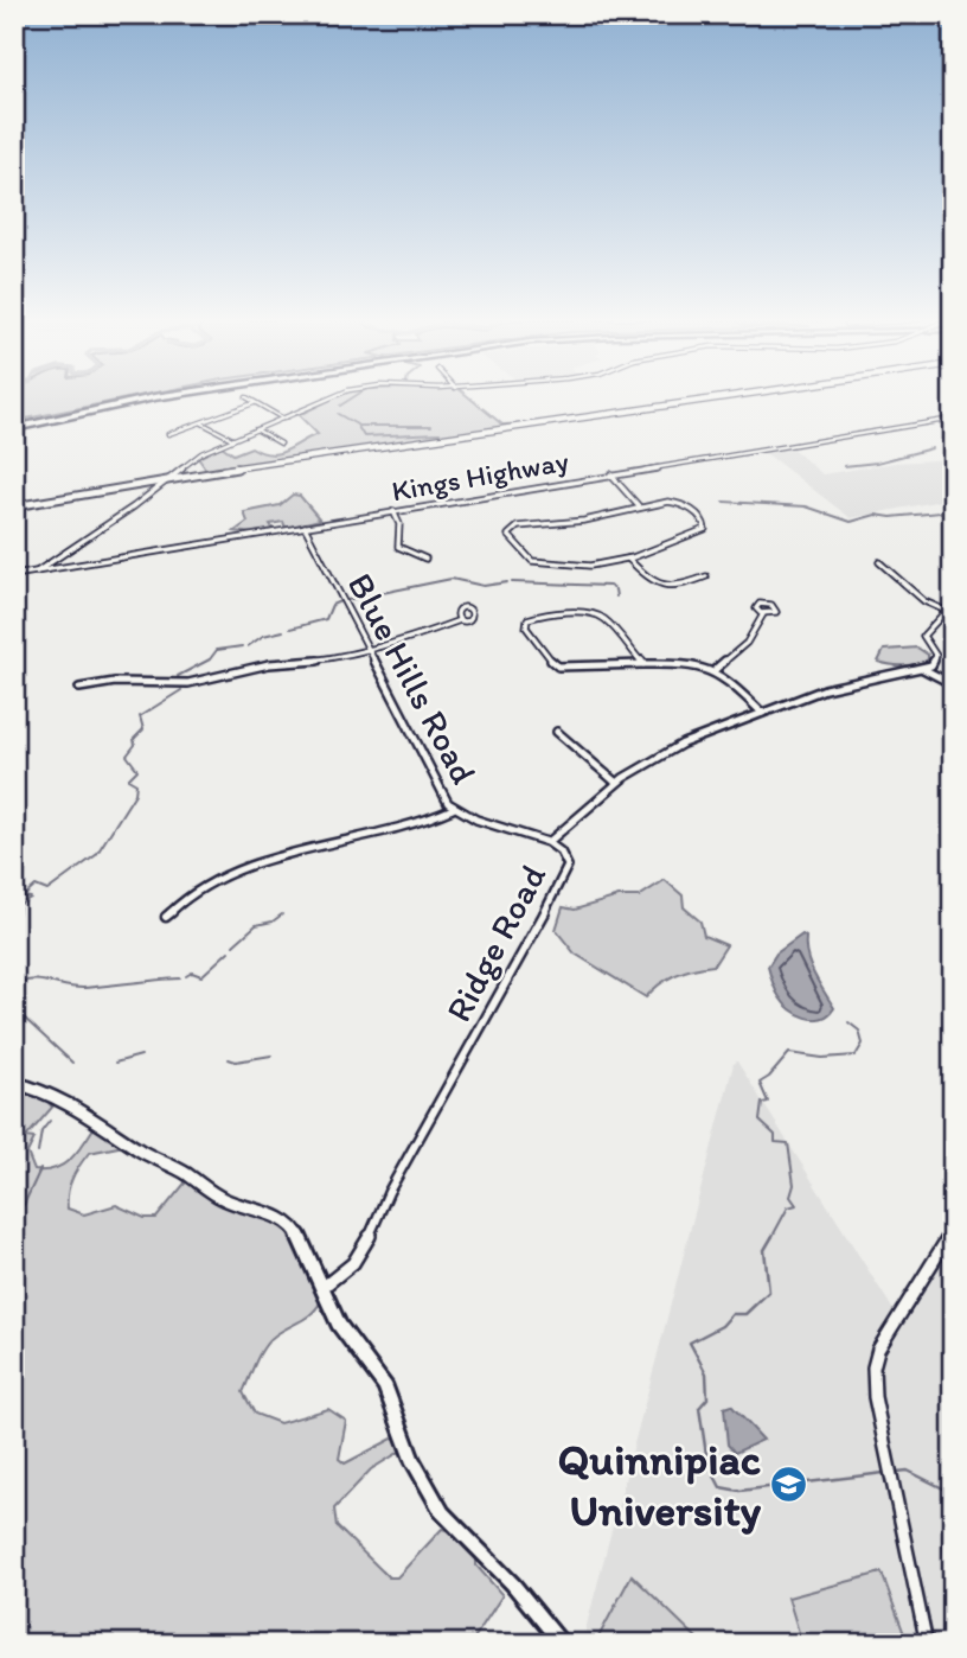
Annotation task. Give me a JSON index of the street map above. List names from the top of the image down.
{
  "streets": {
    "street": ["Kings Highway", "Blue Hills Road", "Ridge Road"]
  },
  "crossings": [
    ["Kings Highway", "Blue Hills Road"],
    ["Blue Hills Road", "Ridge Road"]
  ],
  "places": {
    "school or university": ["Quinnipiac University"]
  }
}
